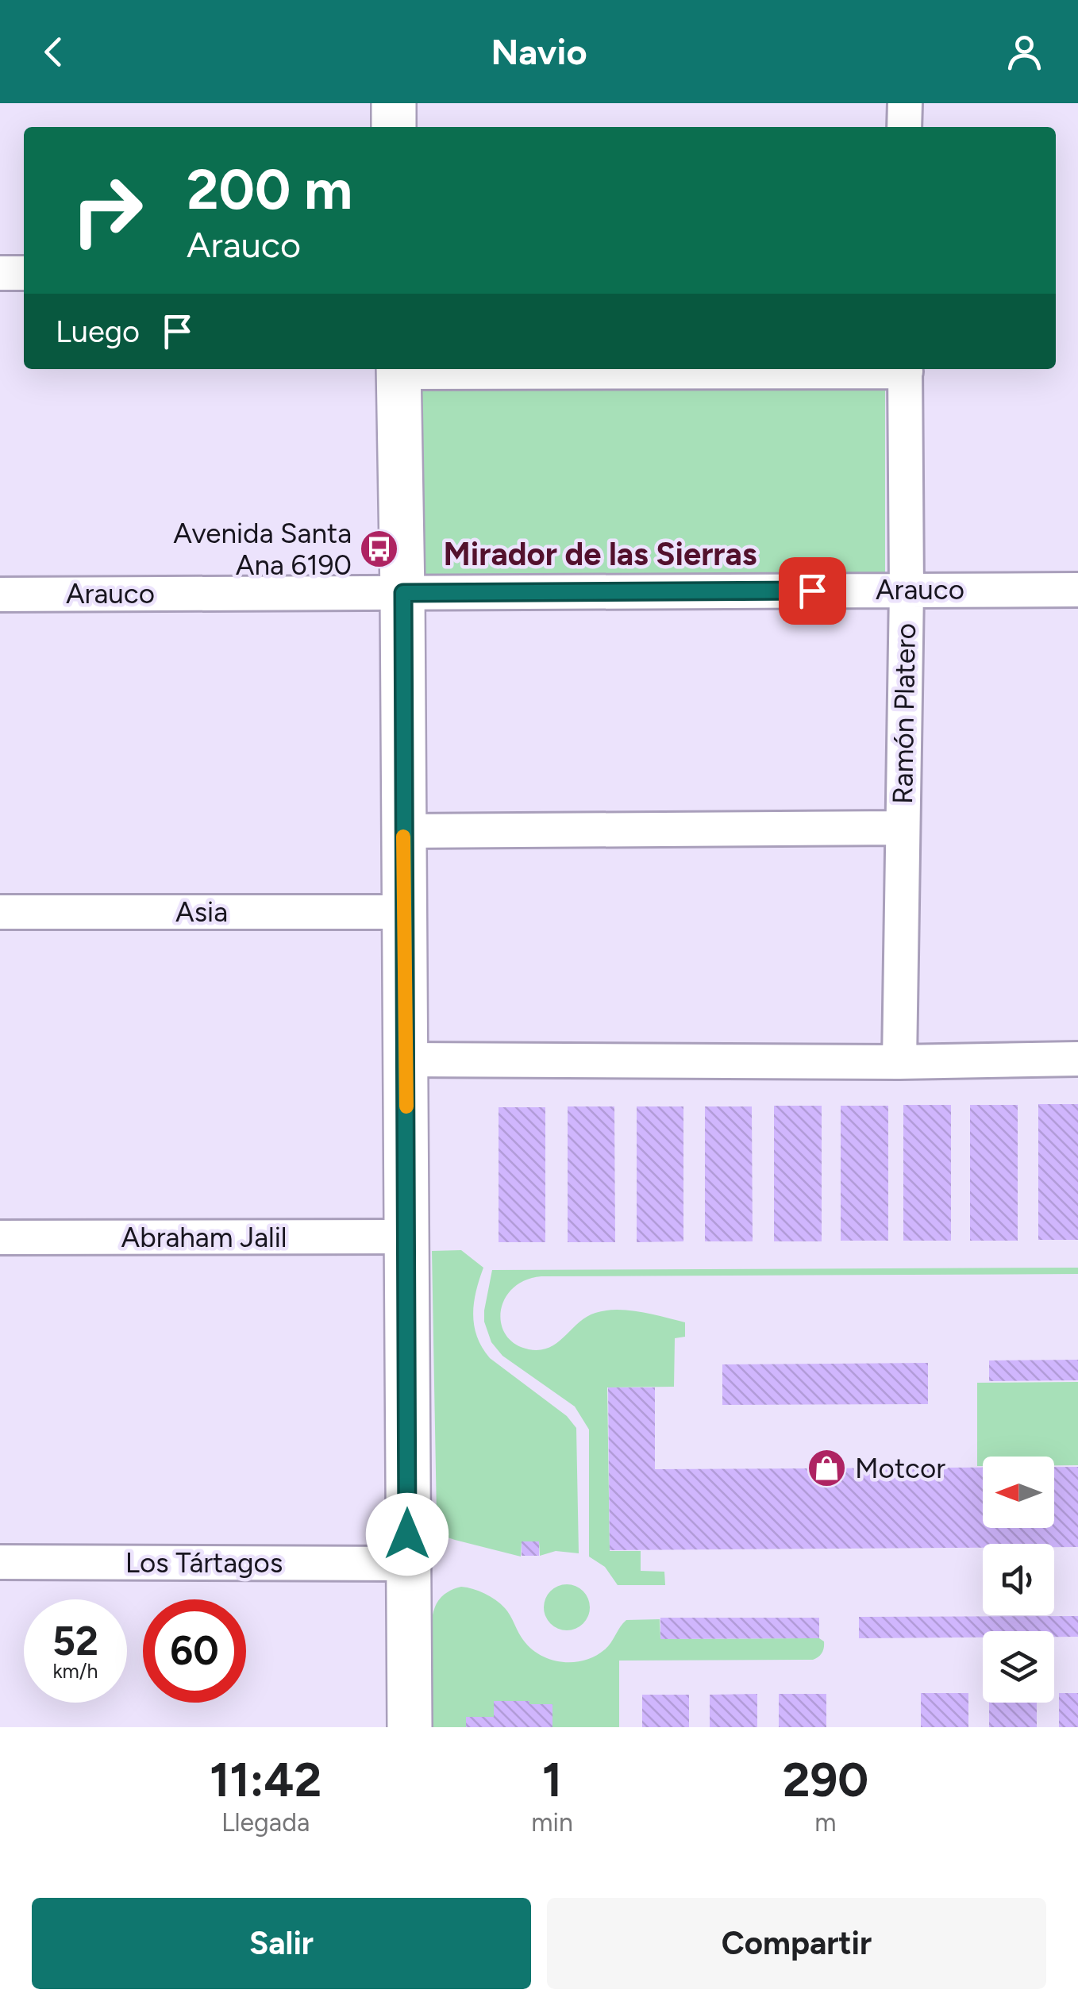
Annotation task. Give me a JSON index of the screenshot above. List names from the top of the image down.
{
  "streets": {
    "street": [
      "Arauco",
      "Ramón Platero",
      "Asia",
      "Abraham Jalil",
      "Los Tártagos"
    ]
  },
  "crossings": [
    ["Arauco", "Ramón Platero"]
  ],
  "districts": ["Mirador de las Sierras"],
  "places": {
    "bus stop": ["Avenida Santa Ana 6190"],
    "shop": ["Motcor"]
  },
  "north": "left",
  "page": {
    "header": "Navio",
    "turn": ["200 m", "Arauco"],
    "then": "Luego",
    "speed": "52 km/h",
    "limit": "60",
    "eta": [
      "11:42",
      "Llegada",
      "1",
      "min",
      "290",
      "m"
    ],
    "buttons": ["Salir", "Compartir"]
  }
}
